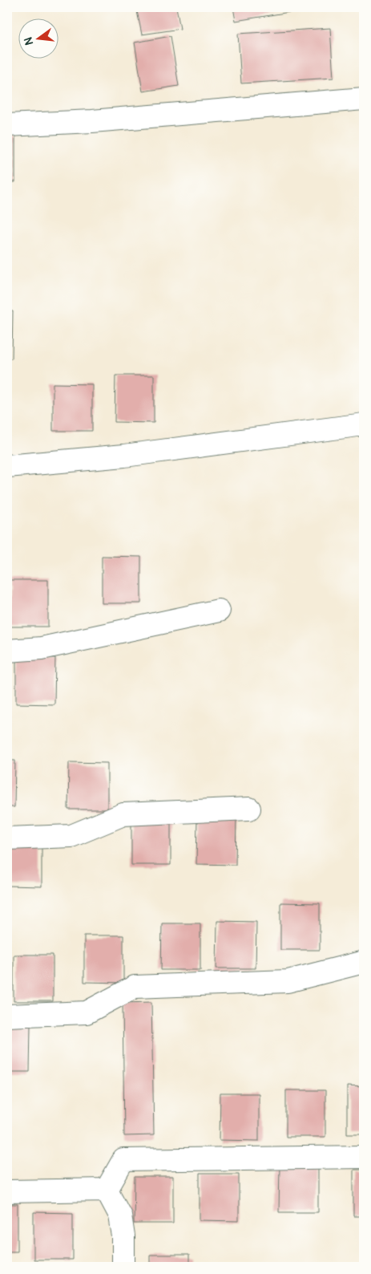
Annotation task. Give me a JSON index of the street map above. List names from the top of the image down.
{
  "north": "left"
}
